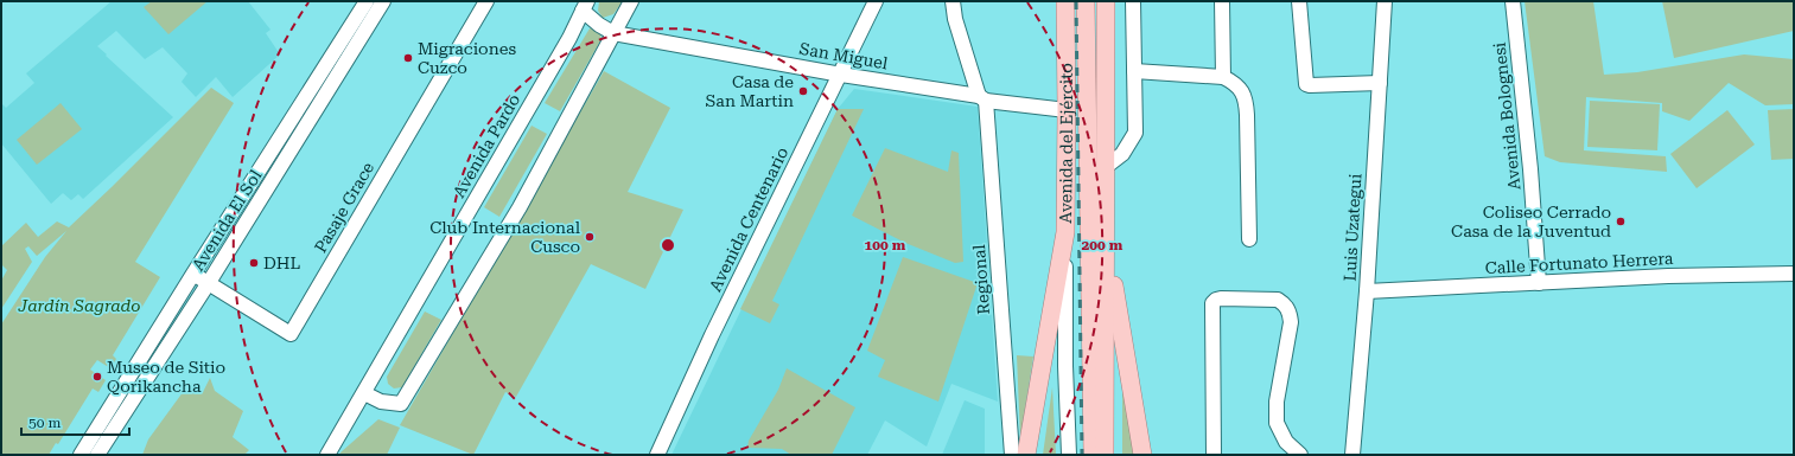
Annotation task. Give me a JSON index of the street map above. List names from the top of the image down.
{
  "streets": {
    "main road": ["Avenida del Ejército"],
    "street": [
      "San Miguel",
      "Avenida Bolognesi",
      "Avenida Pardo",
      "Pasaje Grace",
      "Avenida Centenario",
      "Avenida El Sol",
      "Luis Uzategui",
      "Calle Fortunato Herrera",
      "Regional"
    ]
  },
  "crossings": [
    ["San Miguel", "Avenida del Ejército"],
    ["San Miguel", "Avenida Centenario"],
    ["San Miguel", "Regional"],
    ["Avenida Bolognesi", "Calle Fortunato Herrera"],
    ["Pasaje Grace", "Avenida El Sol"],
    ["Luis Uzategui", "Calle Fortunato Herrera"]
  ],
  "parks": ["Jardín Sagrado"],
  "places": [
    "Migraciones Cuzco",
    "Casa de San Martin",
    "Coliseo Cerrado Casa de la Juventud",
    "Club Internacional Cusco",
    "DHL",
    "Museo de Sitio Qorikancha"
  ],
  "scale_bar": "50 m",
  "rings": ["100 m", "200 m"]
}
